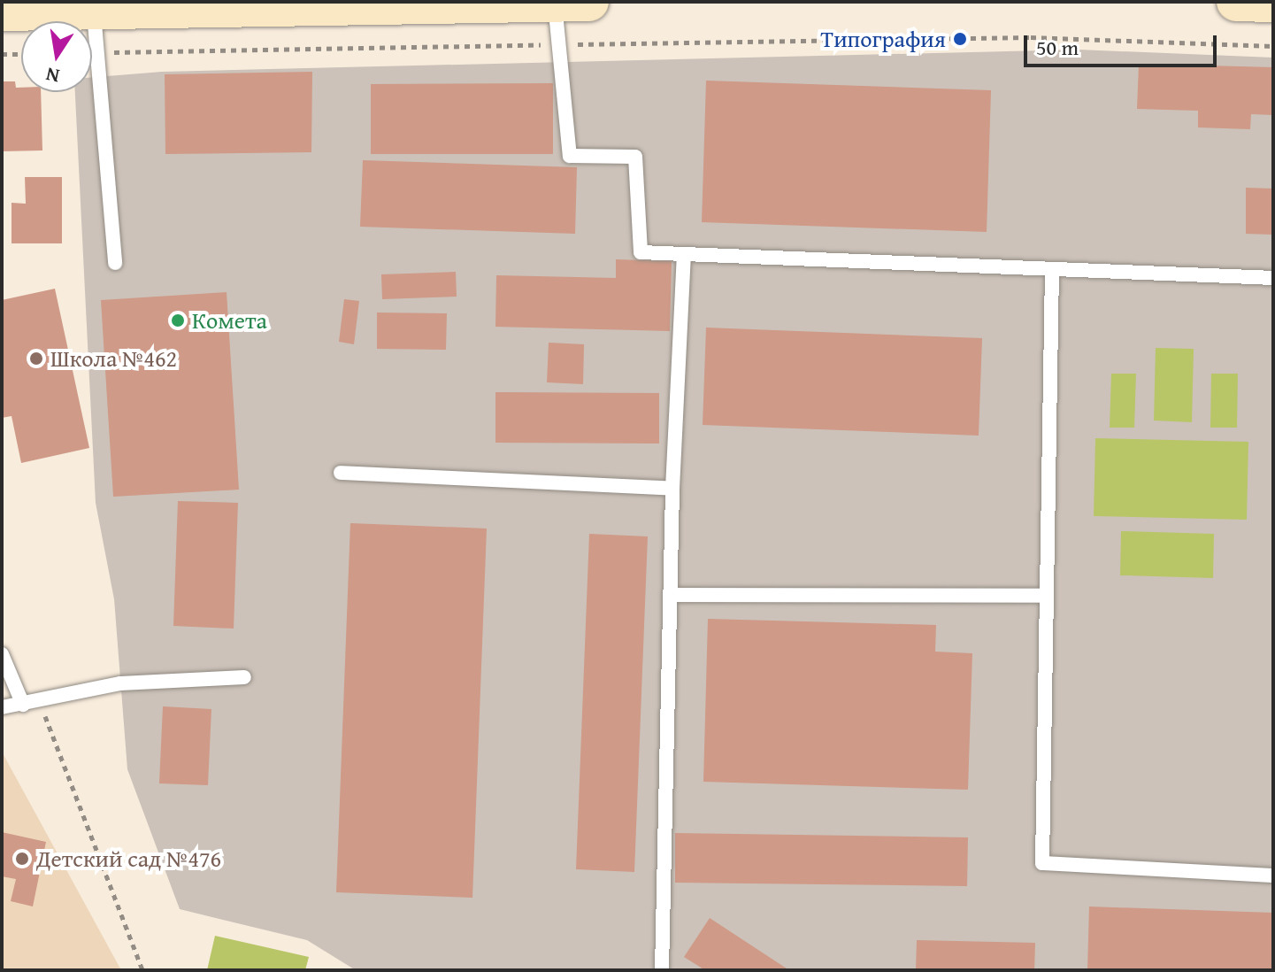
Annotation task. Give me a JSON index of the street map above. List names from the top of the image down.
{
  "places": [
    "Типография",
    "Комета",
    "Школа №462",
    "Детский сад №476"
  ],
  "scale_bar": "50 m",
  "north": "bottom"
}
